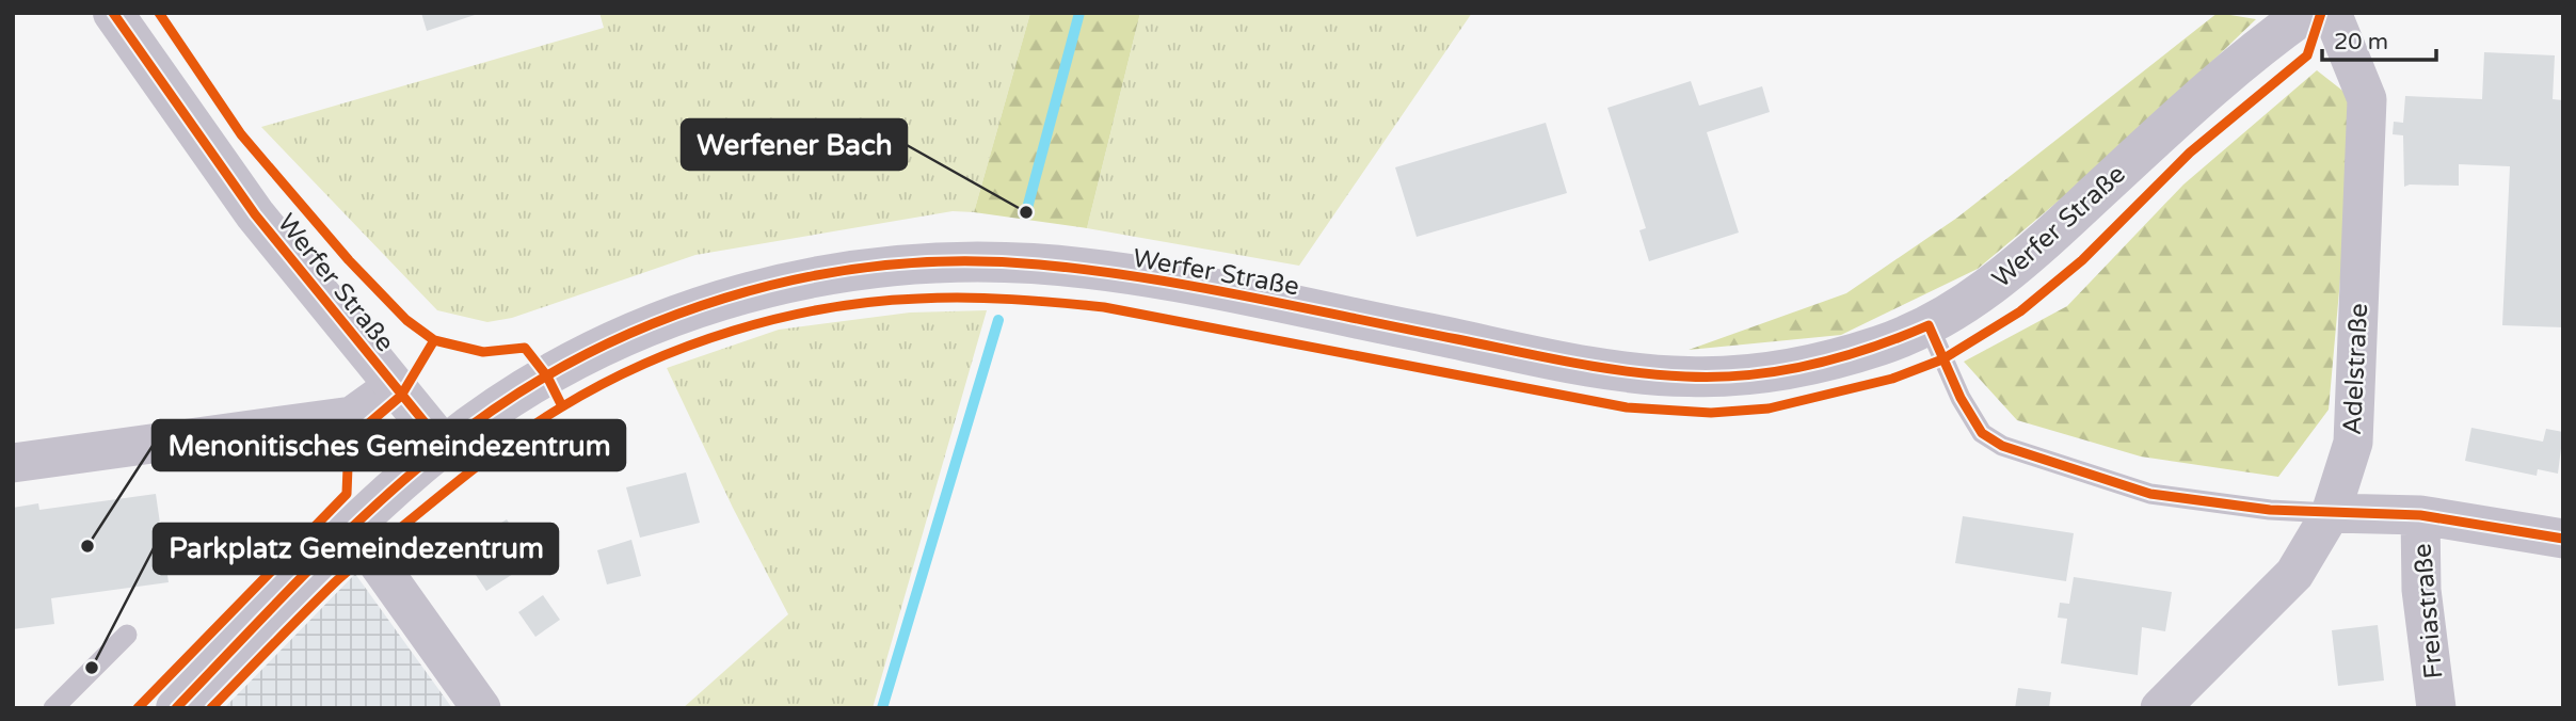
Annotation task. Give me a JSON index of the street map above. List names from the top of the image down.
{
  "streets": {
    "street": ["Werfer Straße", "Adelstraße", "Freiastraße"]
  },
  "places": ["Werfener Bach", "Menonitisches Gemeindezentrum", "Parkplatz Gemeindezentrum"],
  "scale_bar": "20 m"
}
